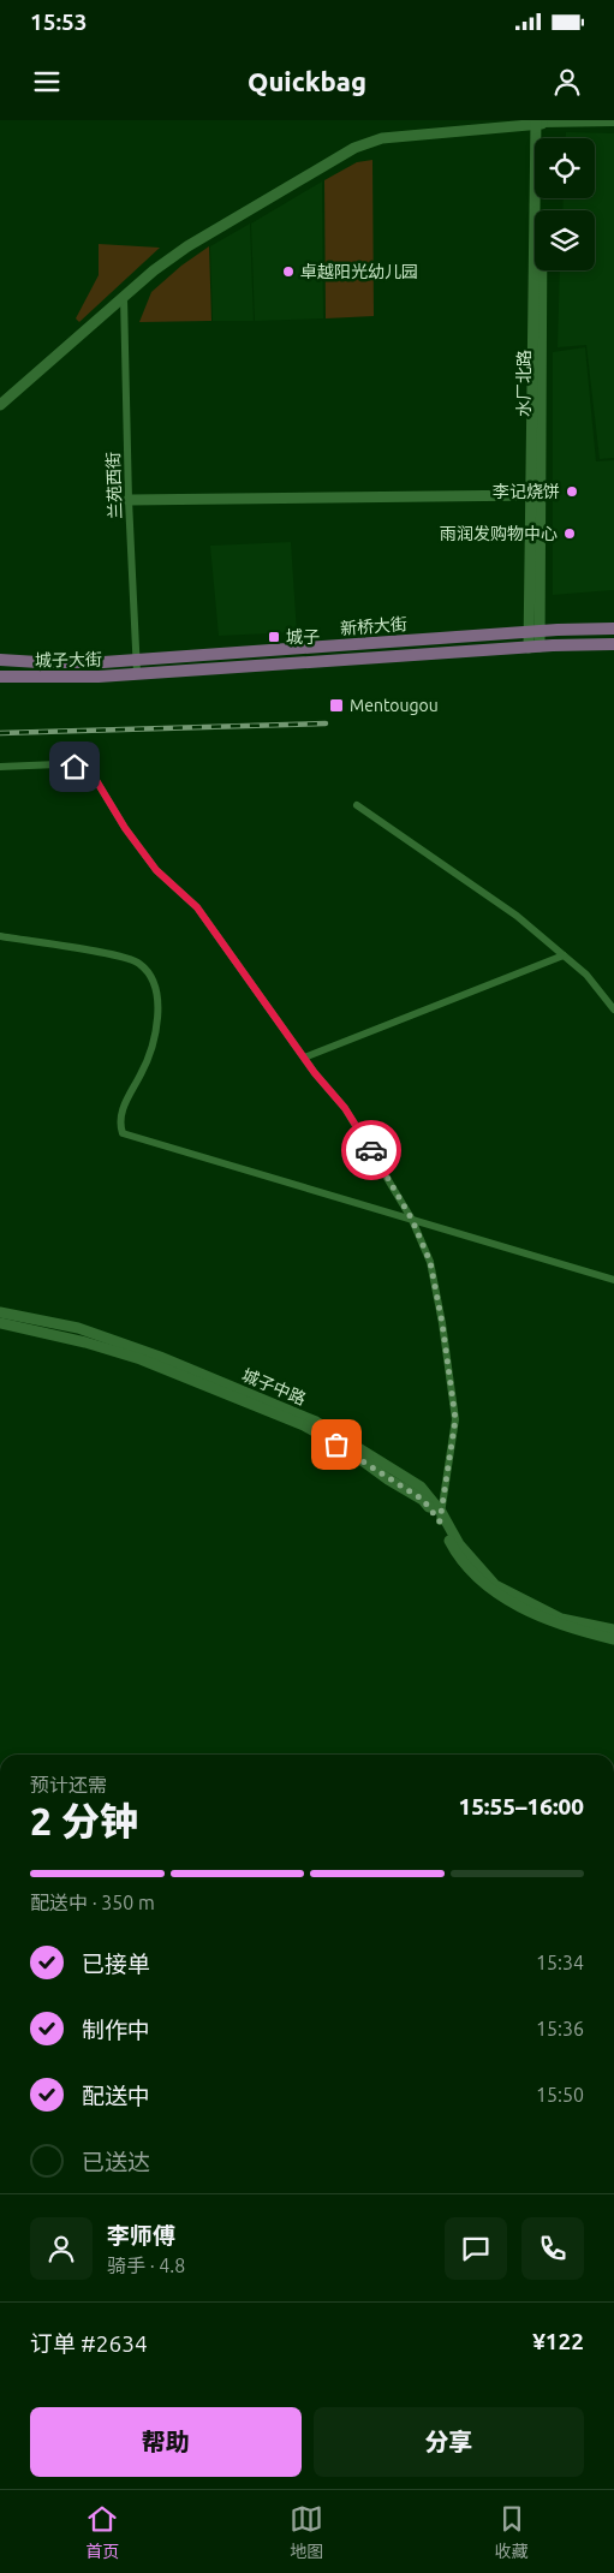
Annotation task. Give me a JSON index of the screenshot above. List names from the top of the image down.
{
  "streets": {
    "main road": ["新桥大街", "城子大街"],
    "street": ["水厂北路", "兰苑西街", "城子中路"]
  },
  "crossings": [
    ["水厂北路", "新桥大街"],
    ["兰苑西街", "新桥大街"],
    ["兰苑西街", "城子大街"],
    ["新桥大街", "城子大街"]
  ],
  "places": {
    "other": ["卓越阳光幼儿园", "李记烧饼", "雨润发购物中心"],
    "transit": ["城子", "Mentougou"]
  },
  "page": {
    "status": "15:53",
    "header": "Quickbag",
    "heading": ["2 分钟", "预计还需", "15:55–16:00"],
    "panel": [
      "李师傅",
      "骑手 · 4.8",
      "订单 #2634",
      "¥122"
    ],
    "bar": "配送中 · 350 m",
    "list": [
      ["已接单", "15:34"],
      ["制作中", "15:36"],
      ["配送中", "15:50"],
      "已送达"
    ],
    "buttons": ["帮助", "分享"],
    "tabs": ["首页", "地图", "收藏"]
  }
}
